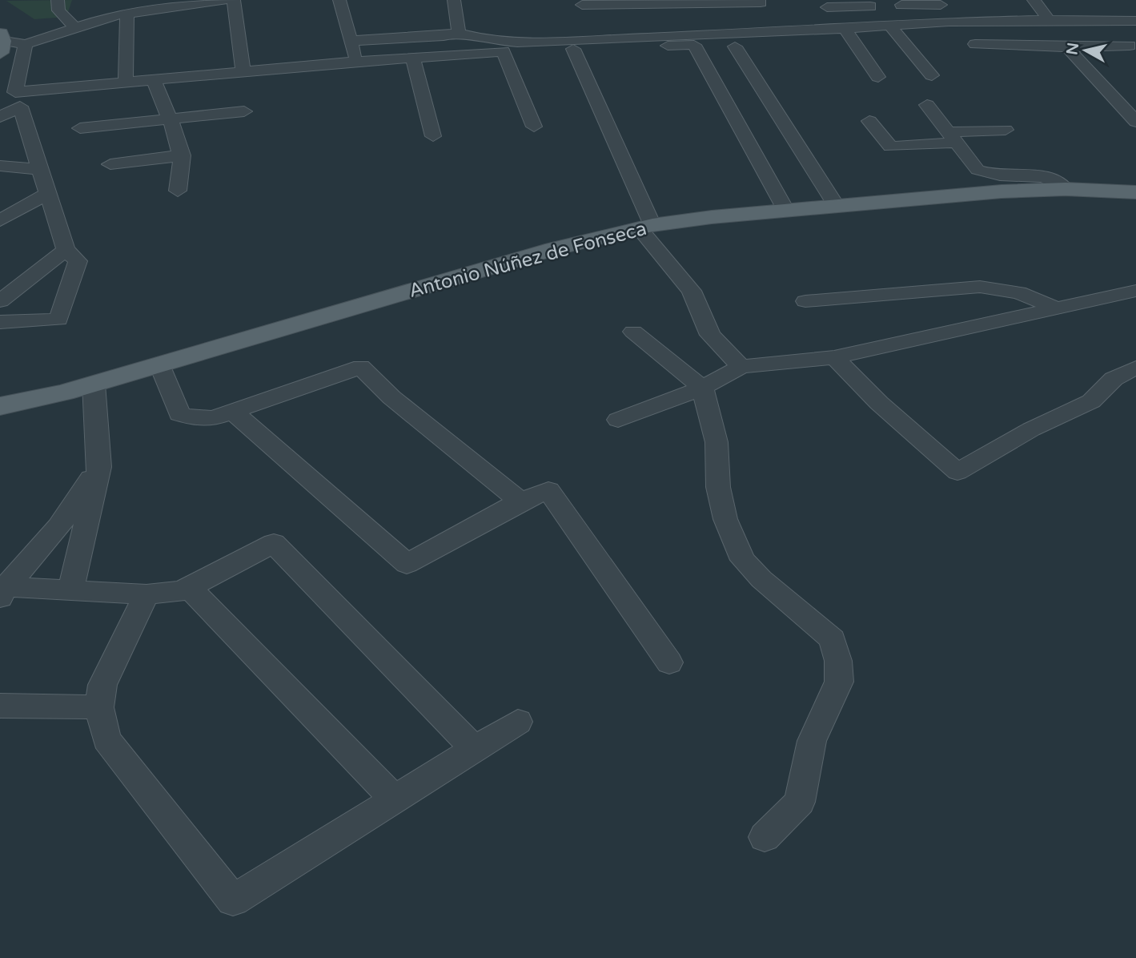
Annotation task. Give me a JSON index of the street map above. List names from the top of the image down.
{
  "streets": {
    "main road": ["Antonio Núñez de Fonseca"]
  },
  "north": "left"
}
